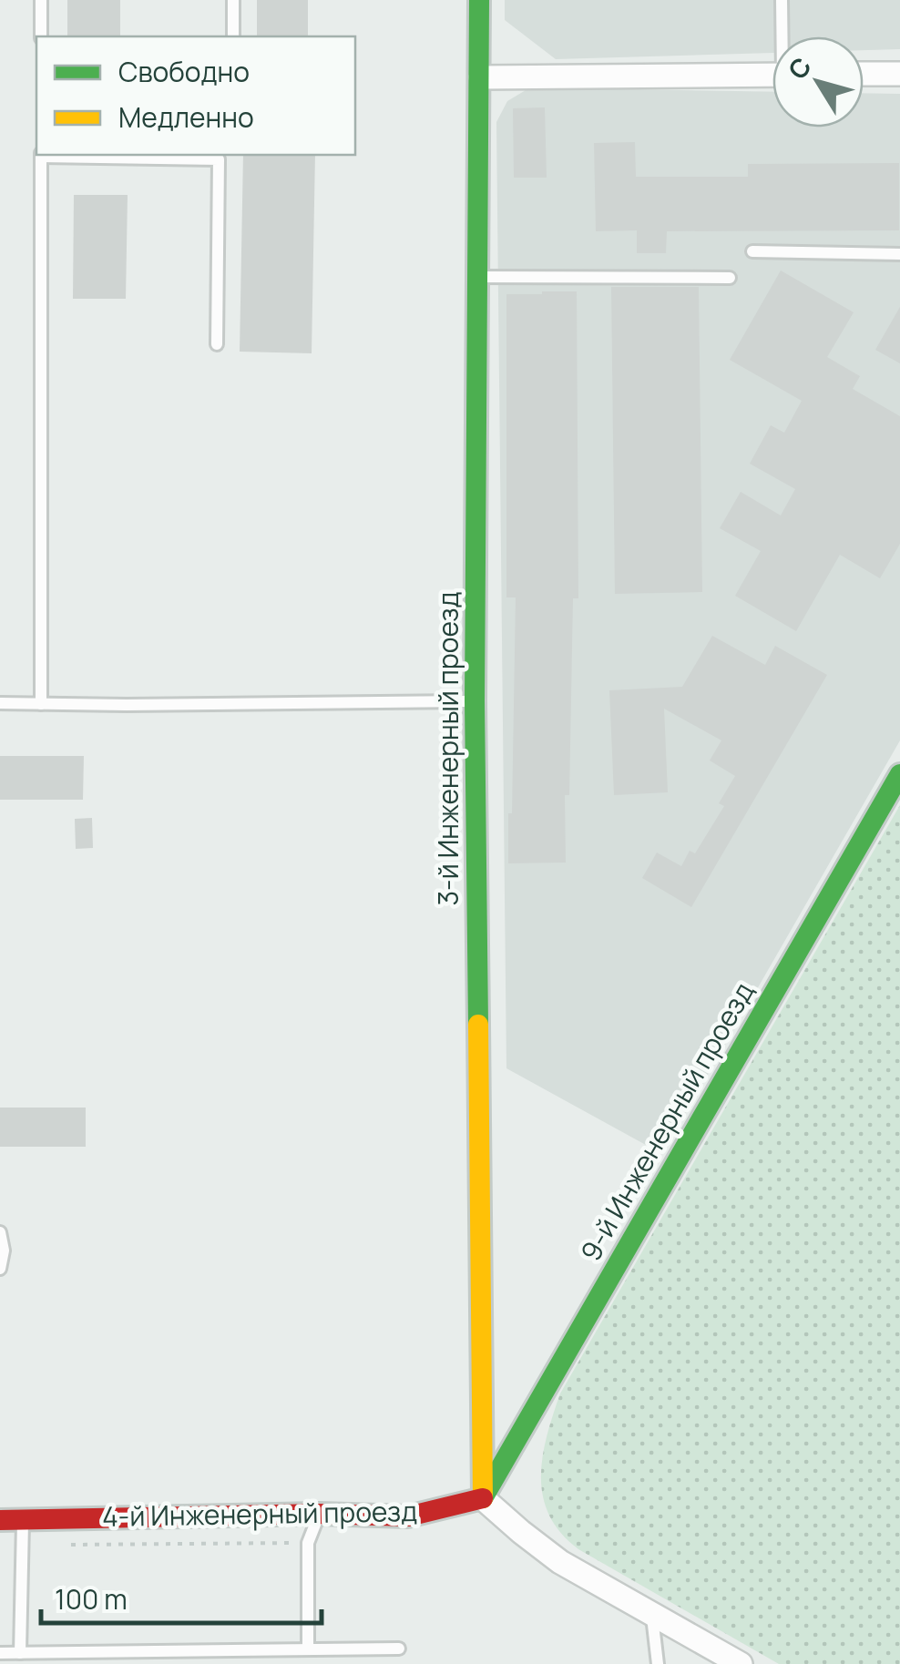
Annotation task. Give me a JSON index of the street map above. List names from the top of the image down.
{
  "streets": {
    "street": ["3-й Инженерный проезд", "9-й Инженерный проезд", "4-й Инженерный проезд"]
  },
  "crossings": [
    ["3-й Инженерный проезд", "9-й Инженерный проезд"],
    ["3-й Инженерный проезд", "4-й Инженерный проезд"],
    ["9-й Инженерный проезд", "4-й Инженерный проезд"]
  ],
  "legend": ["Свободно", "Медленно"],
  "scale_bar": "100 m",
  "north": "top left"
}
